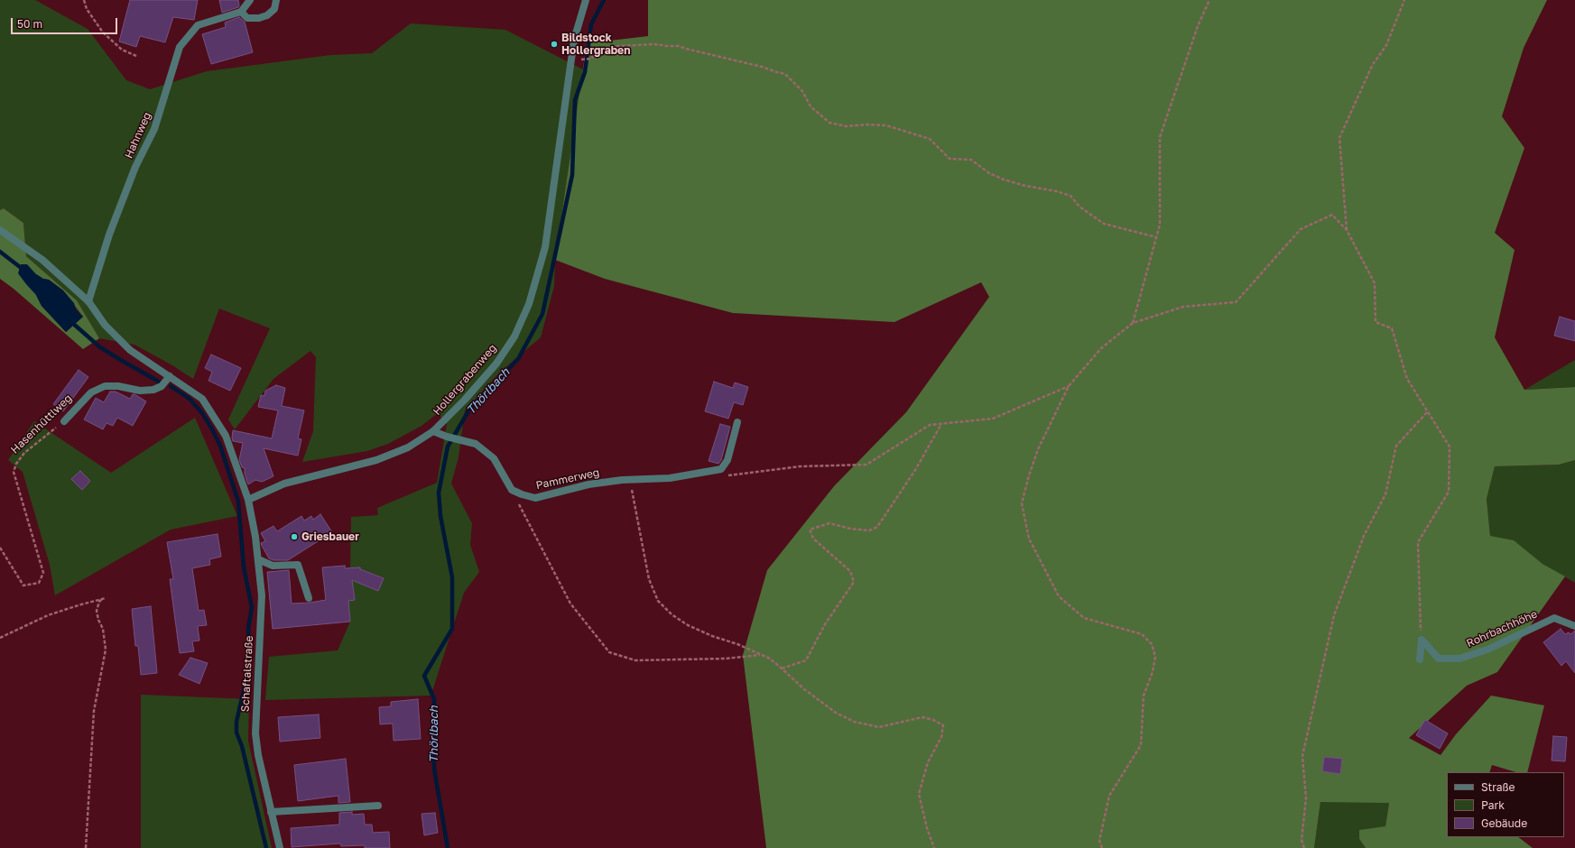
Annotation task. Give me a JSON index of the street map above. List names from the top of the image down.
{
  "streets": {
    "street": [
      "Hahnweg",
      "Hollergrabenweg",
      "Hasenhüttlweg",
      "Pammerweg",
      "Rohrbachhöhe",
      "Schaftalstraße"
    ]
  },
  "crossings": [
    ["Hahnweg", "Schaftalstraße"],
    ["Hollergrabenweg", "Schaftalstraße"],
    ["Hasenhüttlweg", "Schaftalstraße"]
  ],
  "water": ["Thörlbach"],
  "places": ["Bildstock Hollergraben", "Griesbauer"],
  "legend": ["Straße", "Park", "Gebäude"],
  "scale_bar": "50 m"
}
